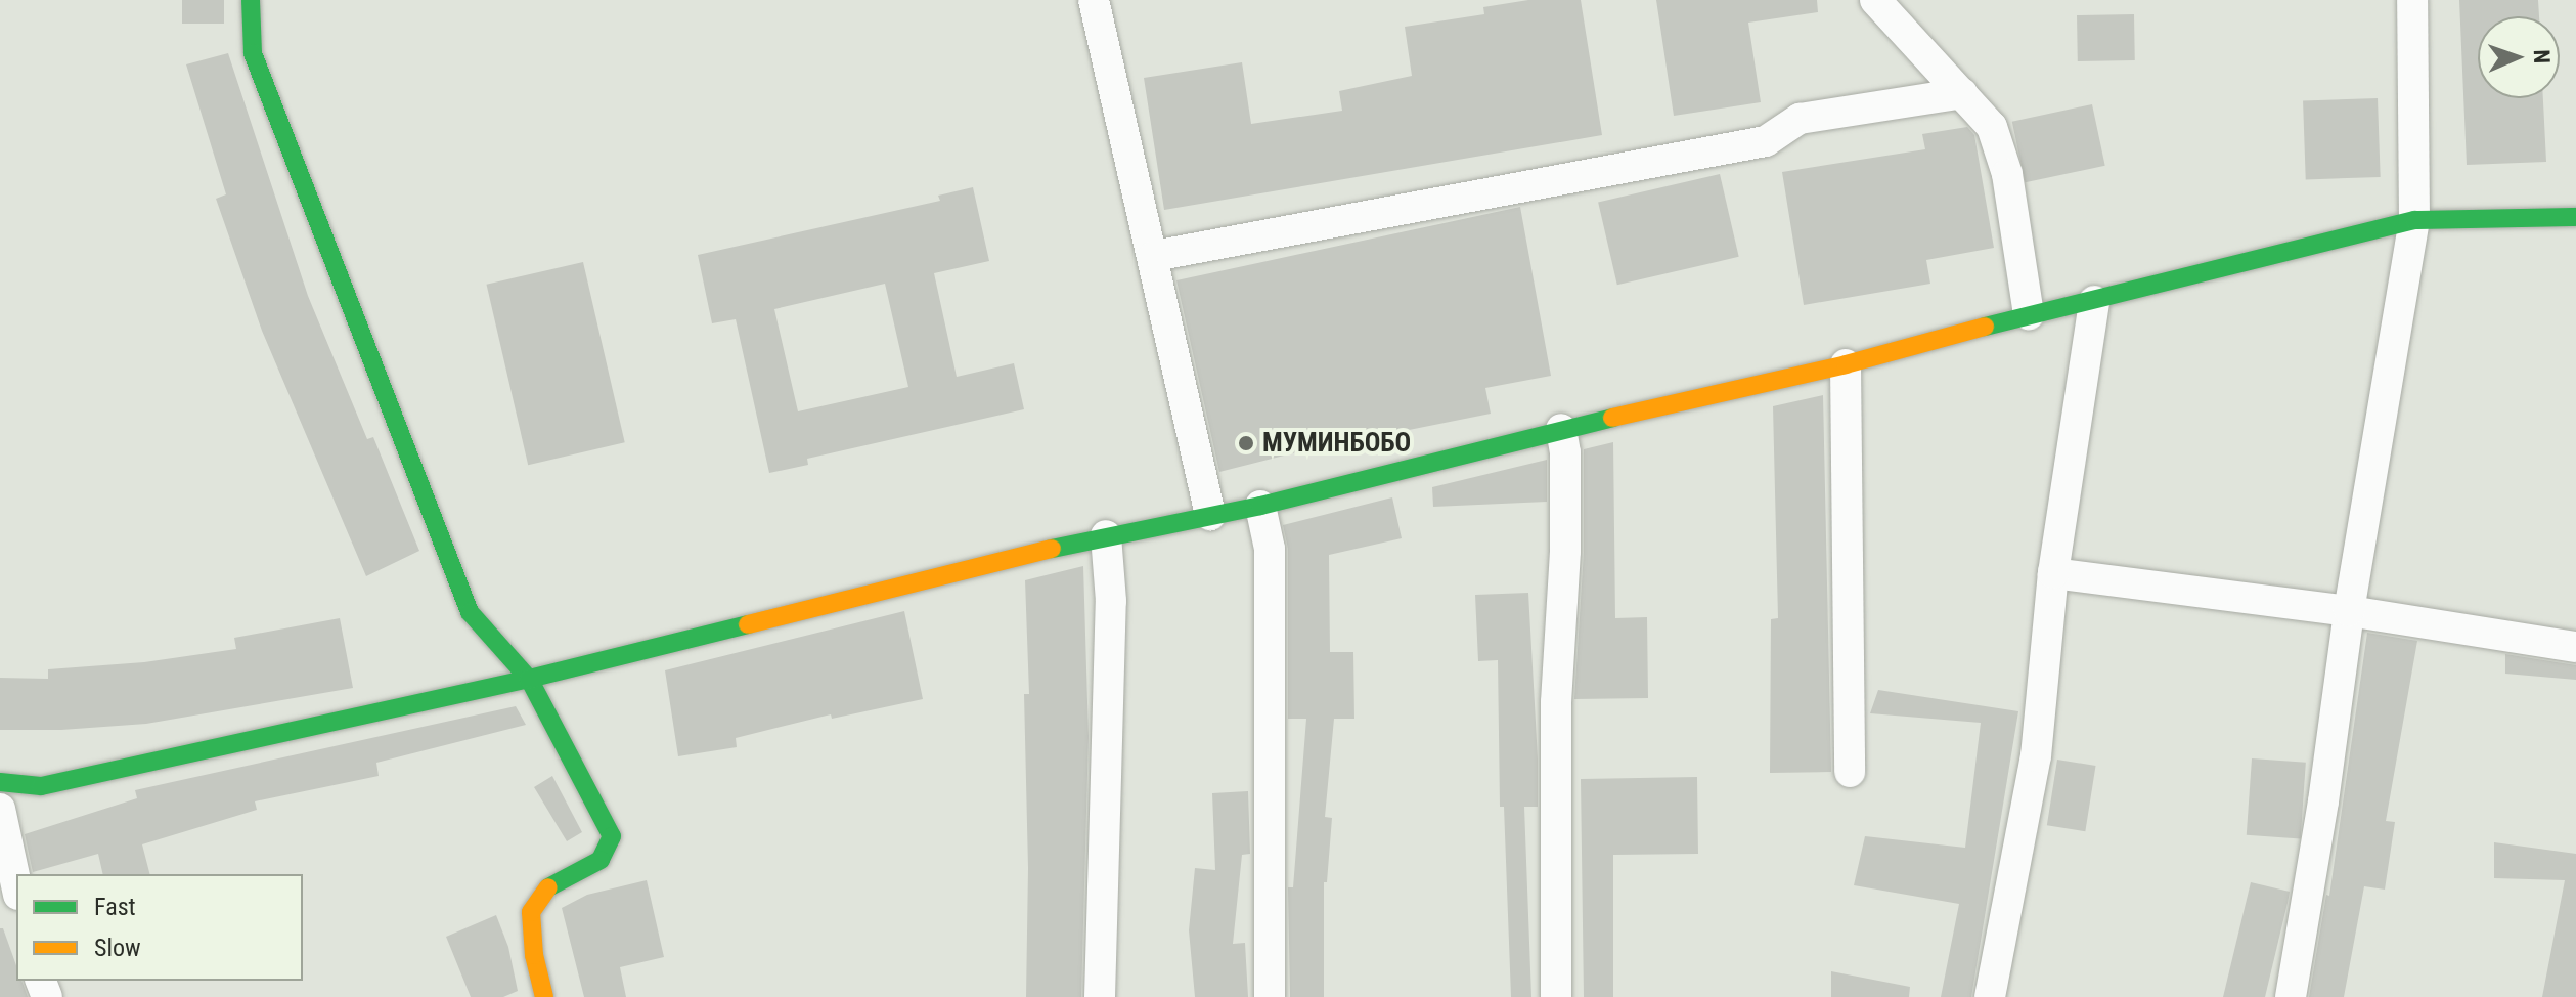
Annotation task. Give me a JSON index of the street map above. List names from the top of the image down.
{
  "places": ["МУМИНБОБО"],
  "legend": ["Fast", "Slow"],
  "north": "right"
}
